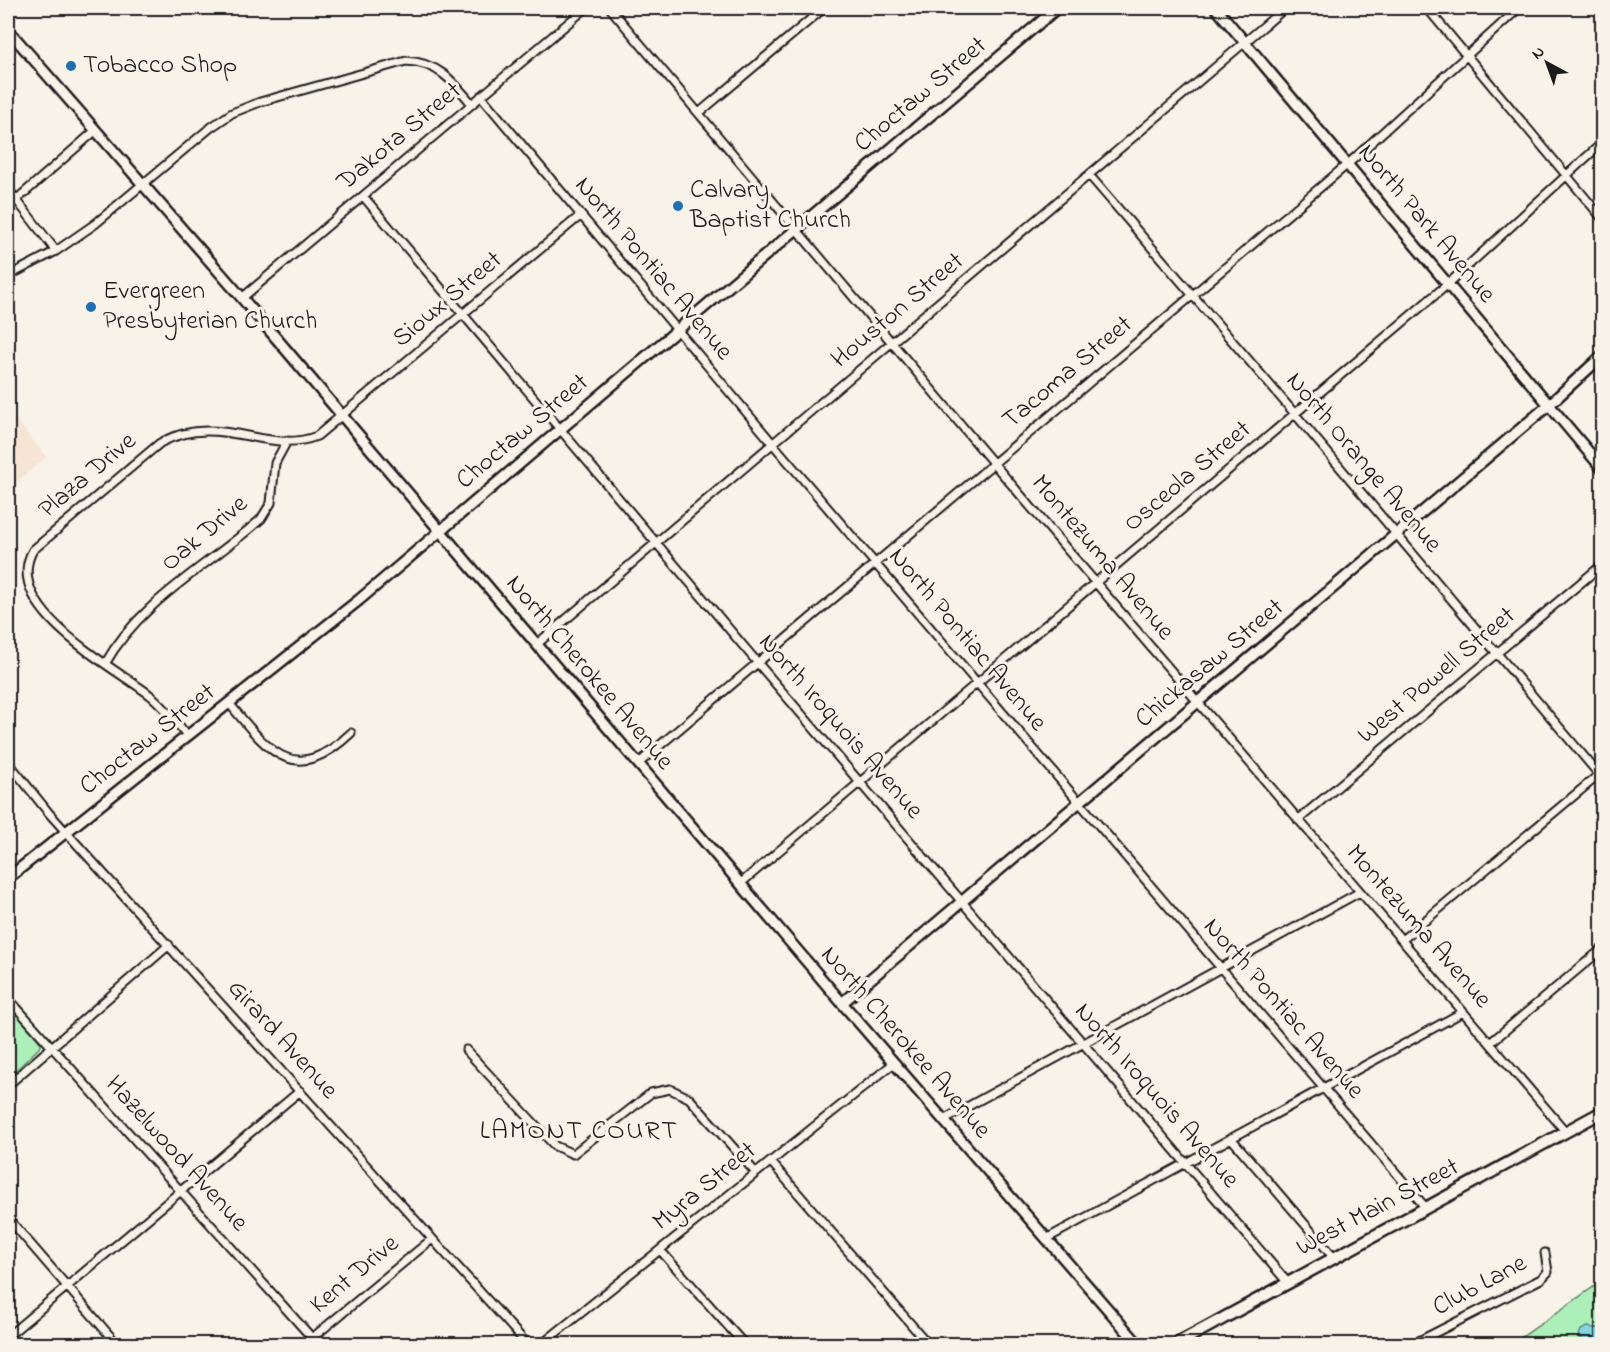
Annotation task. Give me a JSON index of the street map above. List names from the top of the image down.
{
  "streets": {
    "main road": ["West Main Street"],
    "street": [
      "Choctaw Street",
      "Dakota Street",
      "North Park Avenue",
      "North Pontiac Avenue",
      "Sioux Street",
      "Houston Street",
      "Tacoma Street",
      "North Orange Avenue",
      "Plaza Drive",
      "Osceola Street",
      "Oak Drive",
      "Montezuma Avenue",
      "Chickasaw Street",
      "North Cherokee Avenue",
      "West Powell Street",
      "North Iroquois Avenue",
      "Girard Avenue",
      "Hazelwood Avenue",
      "Myra Street",
      "Kent Drive",
      "Club Lane"
    ]
  },
  "crossings": [
    ["Choctaw Street", "North Pontiac Avenue"],
    ["Choctaw Street", "Plaza Drive"],
    ["Choctaw Street", "Montezuma Avenue"],
    ["Choctaw Street", "North Cherokee Avenue"],
    ["Choctaw Street", "North Iroquois Avenue"],
    ["Choctaw Street", "Girard Avenue"],
    ["Dakota Street", "North Pontiac Avenue"],
    ["Dakota Street", "North Cherokee Avenue"],
    ["Dakota Street", "North Iroquois Avenue"],
    ["North Park Avenue", "Houston Street"],
    ["North Park Avenue", "Tacoma Street"],
    ["North Park Avenue", "Osceola Street"],
    ["North Park Avenue", "Chickasaw Street"],
    ["North Pontiac Avenue", "Sioux Street"],
    ["North Pontiac Avenue", "Houston Street"],
    ["North Pontiac Avenue", "Tacoma Street"],
    ["North Pontiac Avenue", "Osceola Street"],
    ["North Pontiac Avenue", "Chickasaw Street"],
    ["North Pontiac Avenue", "West Main Street"],
    ["Sioux Street", "North Cherokee Avenue"],
    ["Sioux Street", "North Iroquois Avenue"],
    ["Houston Street", "North Orange Avenue"],
    ["Houston Street", "Montezuma Avenue"],
    ["Houston Street", "North Cherokee Avenue"],
    ["Houston Street", "North Iroquois Avenue"],
    ["Tacoma Street", "North Orange Avenue"],
    ["Tacoma Street", "Montezuma Avenue"],
    ["Tacoma Street", "North Cherokee Avenue"],
    ["Tacoma Street", "North Iroquois Avenue"],
    ["North Orange Avenue", "Osceola Street"],
    ["North Orange Avenue", "Chickasaw Street"],
    ["North Orange Avenue", "West Powell Street"],
    ["Plaza Drive", "Oak Drive"],
    ["Osceola Street", "Montezuma Avenue"],
    ["Osceola Street", "North Cherokee Avenue"],
    ["Osceola Street", "North Iroquois Avenue"],
    ["Montezuma Avenue", "Chickasaw Street"],
    ["Montezuma Avenue", "West Powell Street"],
    ["Montezuma Avenue", "West Main Street"],
    ["Chickasaw Street", "North Cherokee Avenue"],
    ["Chickasaw Street", "North Iroquois Avenue"],
    ["North Cherokee Avenue", "Myra Street"],
    ["North Iroquois Avenue", "West Main Street"],
    ["Girard Avenue", "Kent Drive"],
    ["Hazelwood Avenue", "Kent Drive"]
  ],
  "districts": ["LAMONT COURT"],
  "places": ["Tobacco Shop", "Calvary Baptist Church", "Evergreen Presbyterian Church"],
  "north": "top left"
}
